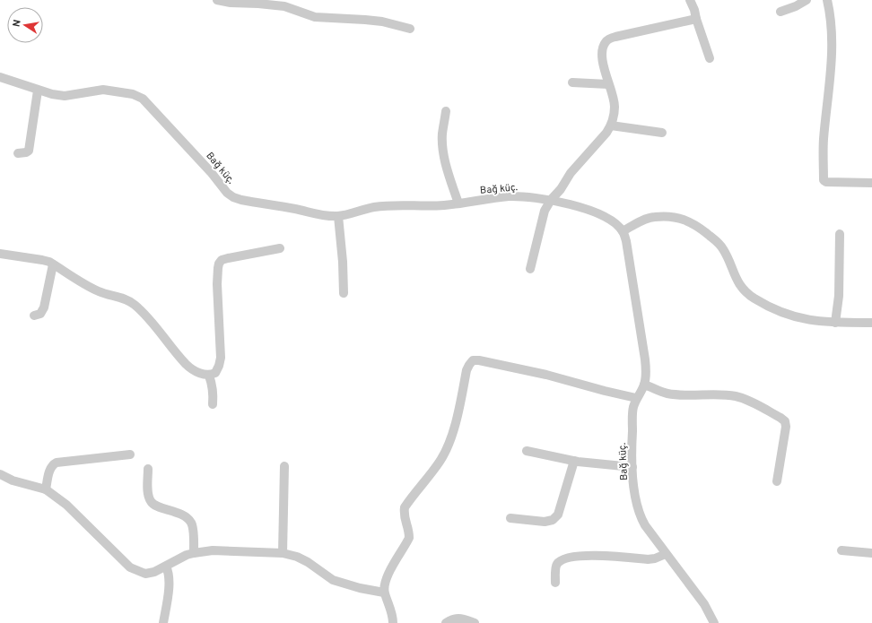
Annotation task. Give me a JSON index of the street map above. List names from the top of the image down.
{
  "streets": {
    "street": ["Bağ küç."]
  },
  "north": "left"
}
